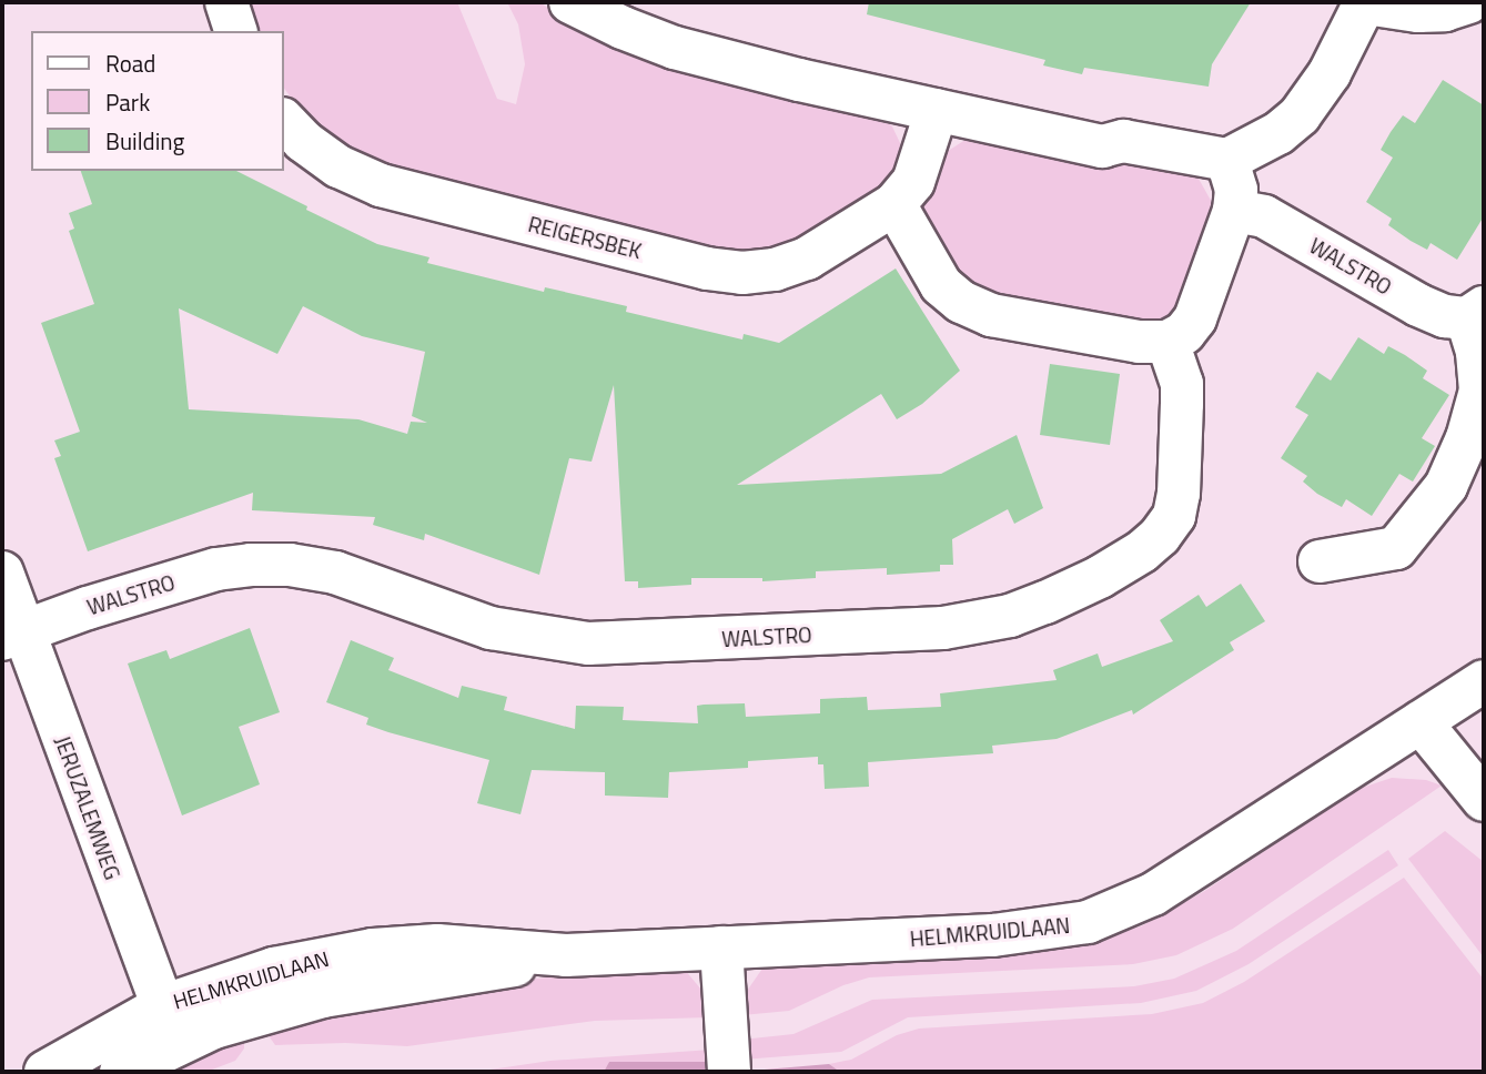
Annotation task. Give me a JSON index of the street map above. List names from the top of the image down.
{
  "streets": {
    "street": [
      "REIGERSBEK",
      "WALSTRO",
      "JERUZALEMWEG",
      "HELMKRUIDLAAN"
    ]
  },
  "crossings": [
    ["WALSTRO", "JERUZALEMWEG"],
    ["JERUZALEMWEG", "HELMKRUIDLAAN"]
  ],
  "legend": ["Road", "Park", "Building"]
}
